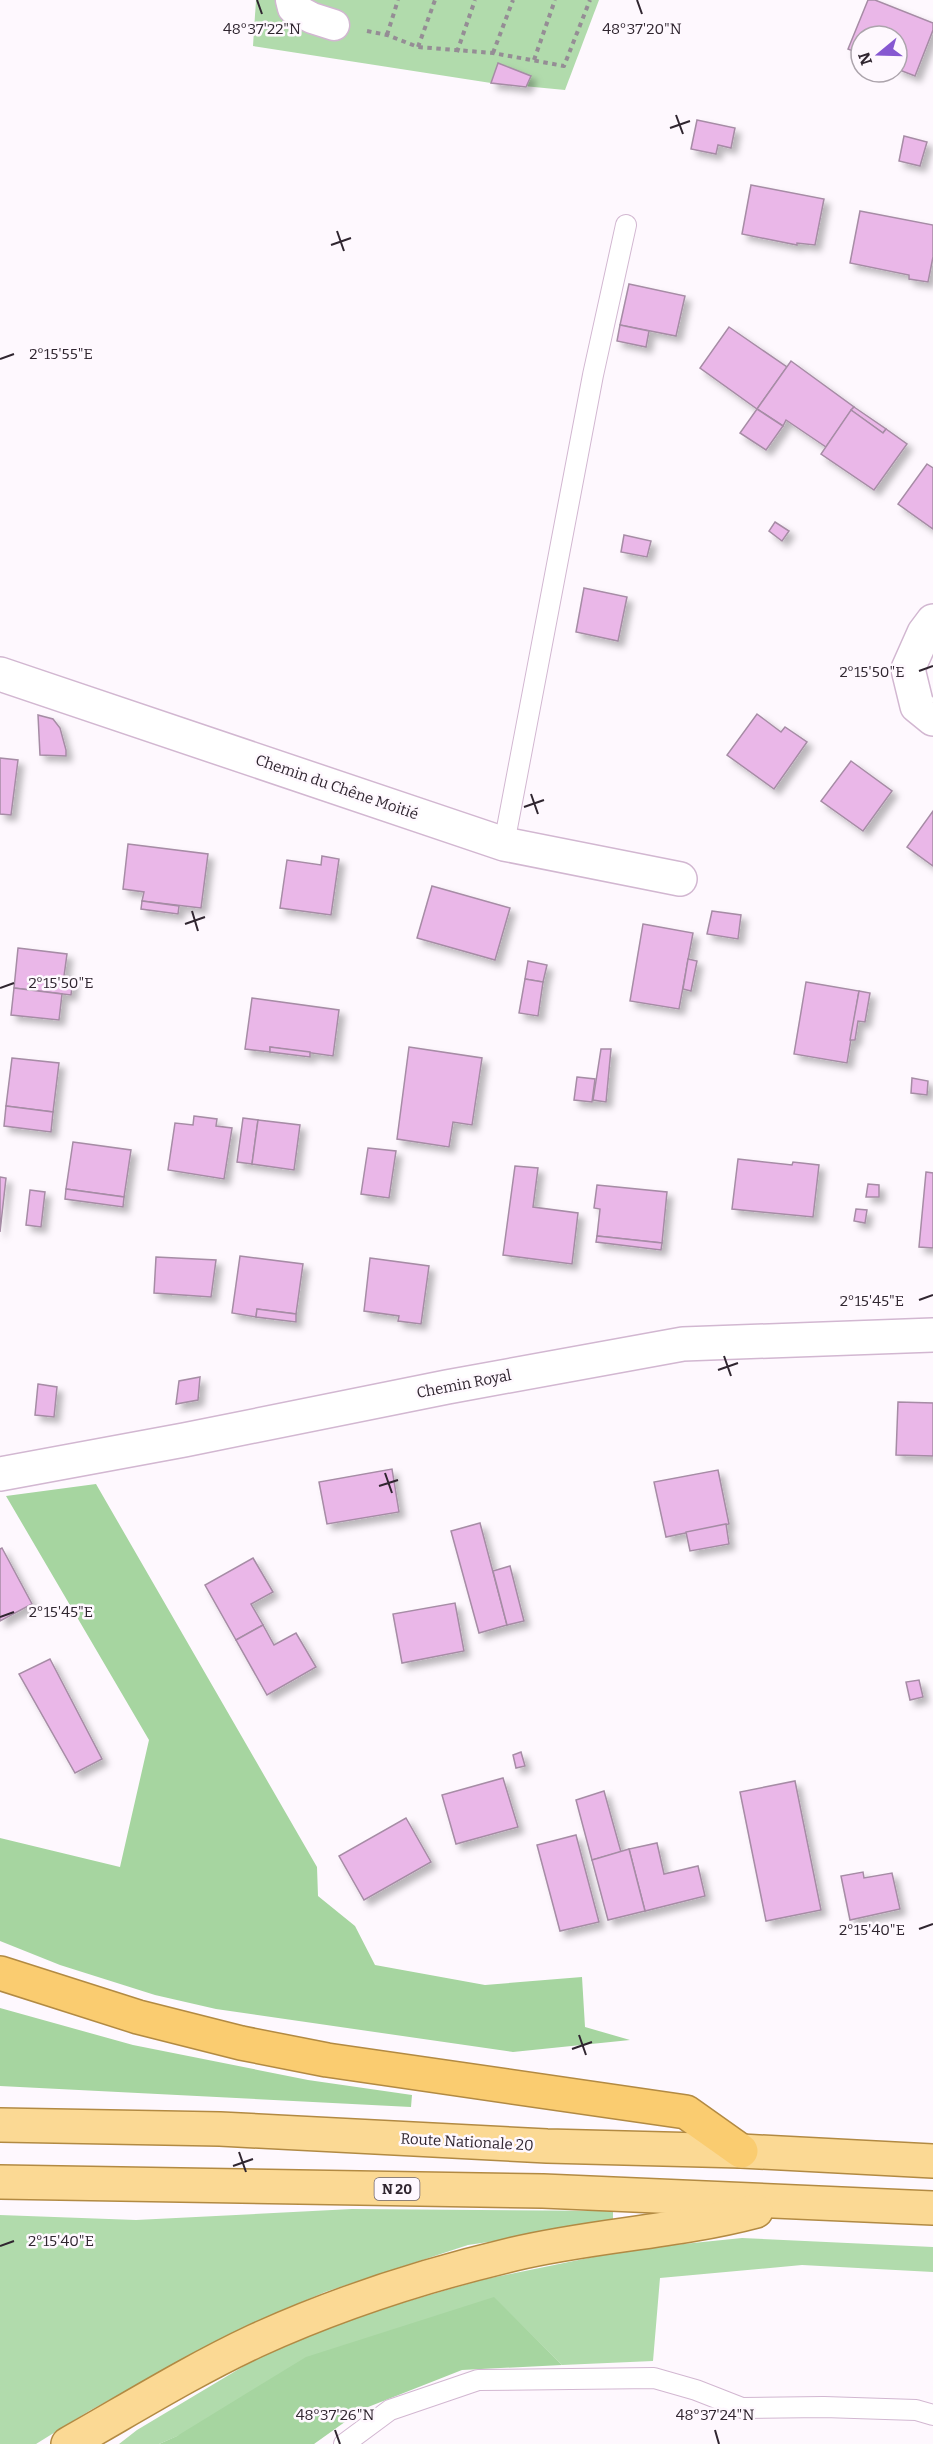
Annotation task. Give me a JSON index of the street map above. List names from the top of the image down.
{
  "streets": {
    "main road": ["Route Nationale 20", "N 20"],
    "street": ["Chemin du Chêne Moitié", "Chemin Royal"]
  },
  "north": "left",
  "coordinates": [
    "48°37'22\"N",
    "48°37'20\"N",
    "2°15'55\"E",
    "2°15'50\"E",
    "2°15'45\"E",
    "2°15'40\"E",
    "48°37'26\"N",
    "48°37'24\"N"
  ]
}
